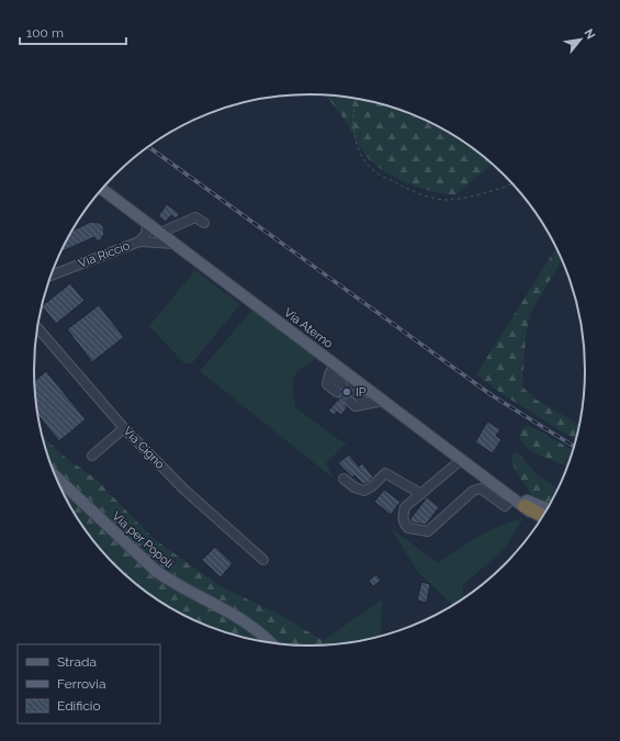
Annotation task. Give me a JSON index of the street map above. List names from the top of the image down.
{
  "streets": {
    "main road": ["Via Aterno", "Via per Popoli"],
    "lane": ["Via Riccio", "Via Cigno"]
  },
  "crossings": [
    ["Via Riccio", "Via Aterno"]
  ],
  "places": ["IP"],
  "legend": ["Strada", "Ferrovia", "Edificio"],
  "scale_bar": "100 m",
  "north": "top right"
}
